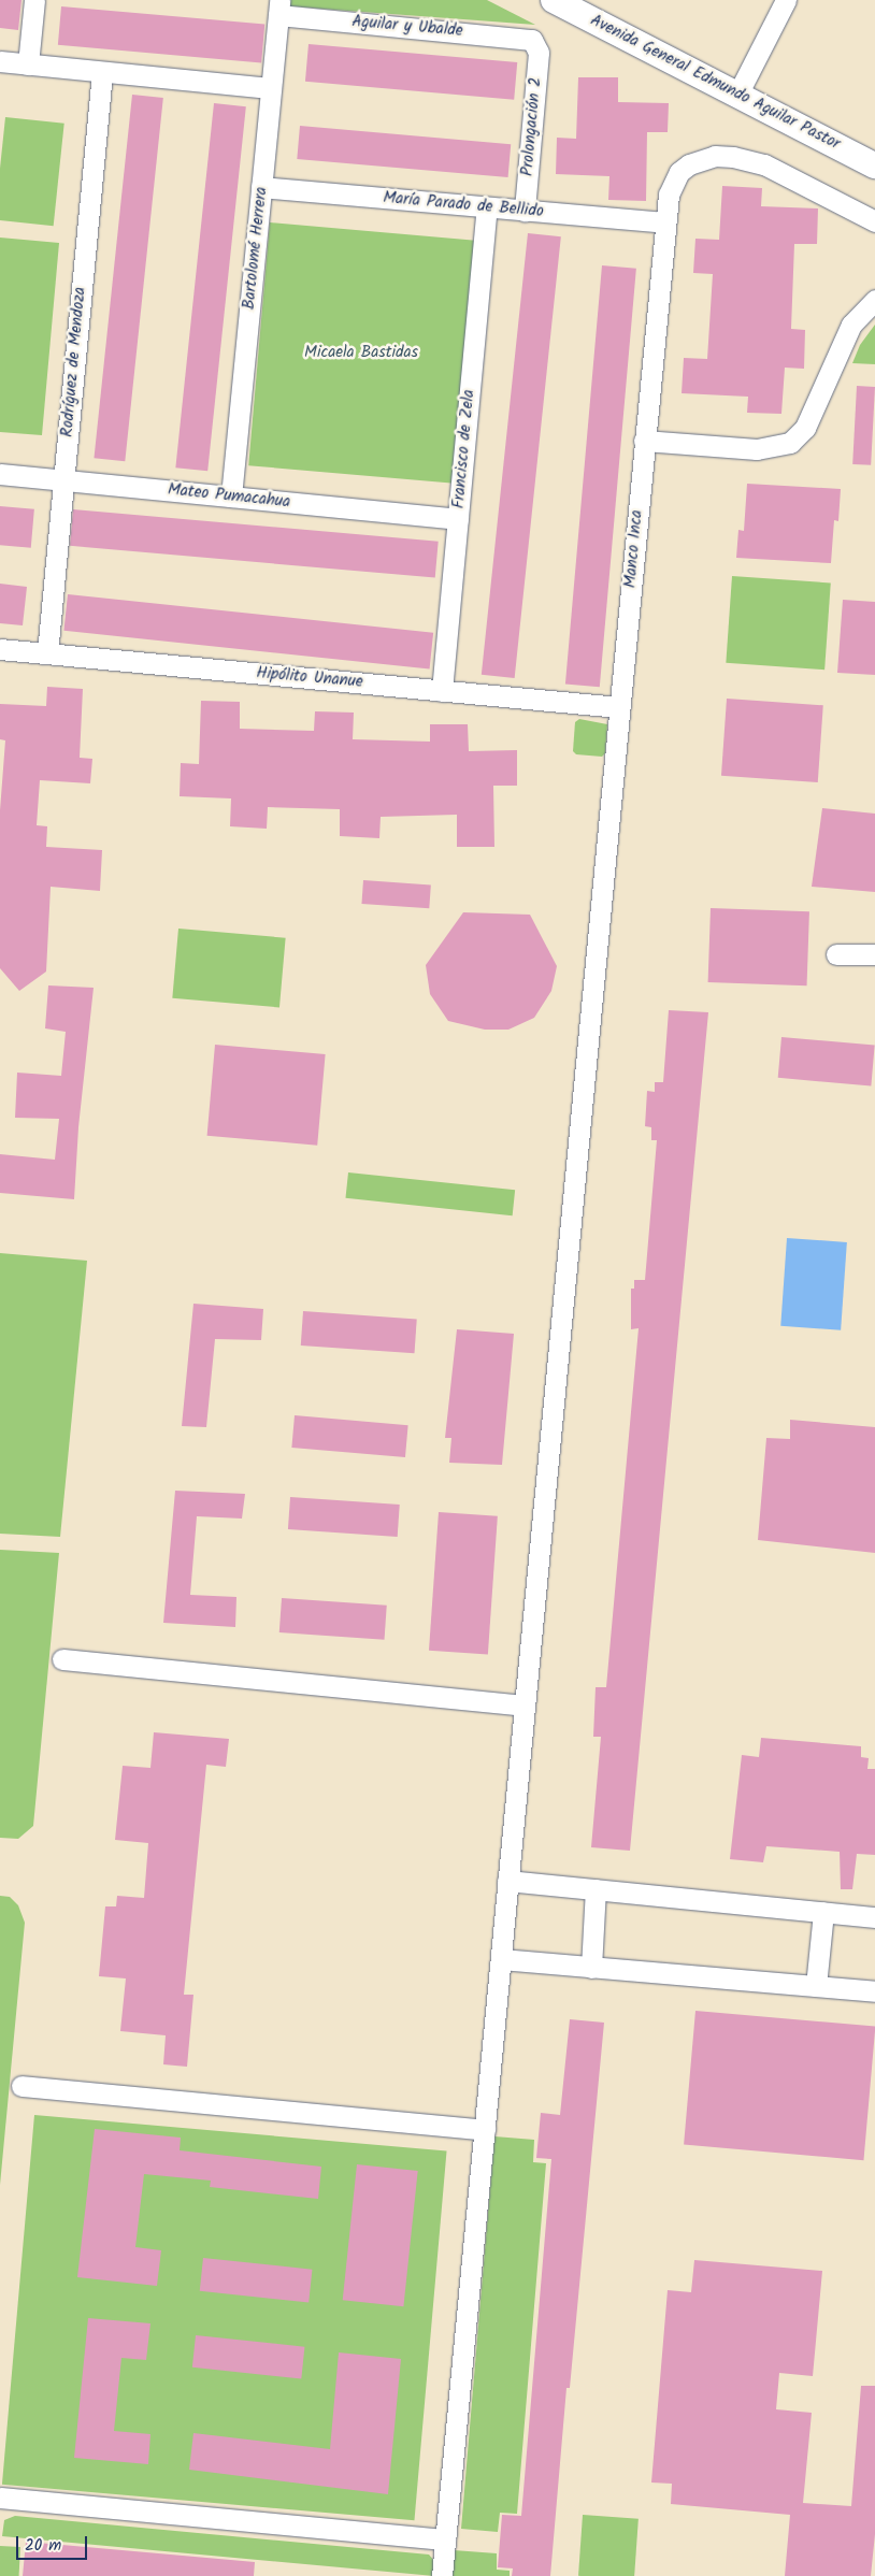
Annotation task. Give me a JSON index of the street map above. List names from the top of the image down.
{
  "streets": {
    "street": [
      "Aguilar y Ubalde",
      "Avenida General Edmundo Aguilar Pastor",
      "Prolongación 2",
      "María Parado de Bellido",
      "Bartolomé Herrera",
      "Rodríguez de Mendoza",
      "Francisco de Zela",
      "Mateo Pumacahua",
      "Manco Inca",
      "Hipólito Unanue"
    ]
  },
  "crossings": [
    ["Aguilar y Ubalde", "Prolongación 2"],
    ["Aguilar y Ubalde", "Bartolomé Herrera"],
    ["Prolongación 2", "María Parado de Bellido"],
    ["María Parado de Bellido", "Bartolomé Herrera"],
    ["María Parado de Bellido", "Francisco de Zela"],
    ["María Parado de Bellido", "Manco Inca"],
    ["Bartolomé Herrera", "Mateo Pumacahua"],
    ["Rodríguez de Mendoza", "Mateo Pumacahua"],
    ["Rodríguez de Mendoza", "Hipólito Unanue"],
    ["Francisco de Zela", "Mateo Pumacahua"],
    ["Francisco de Zela", "Hipólito Unanue"],
    ["Manco Inca", "Hipólito Unanue"]
  ],
  "parks": ["Micaela Bastidas"],
  "scale_bar": "20 m"
}
